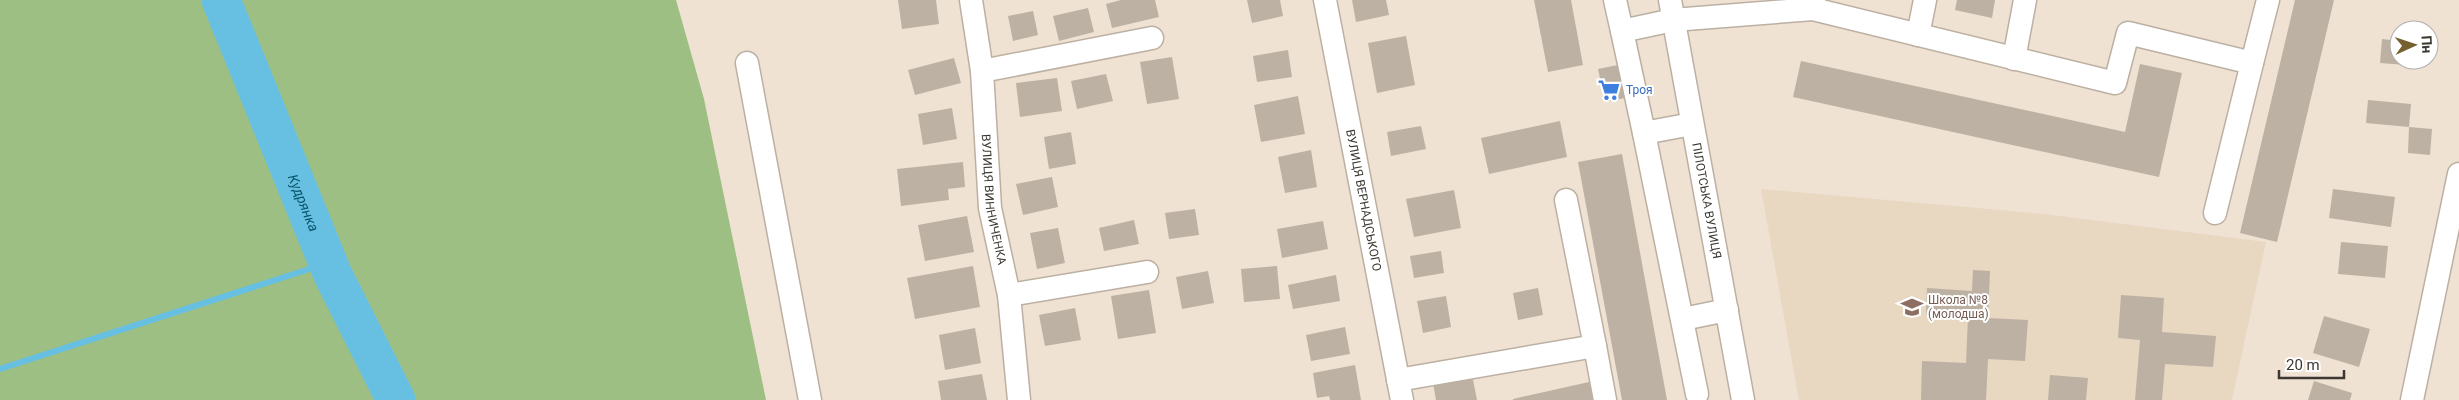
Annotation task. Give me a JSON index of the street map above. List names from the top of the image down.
{
  "streets": {
    "street": ["ВУЛИЦЯ ВИННИЧЕНКА", "ВУЛИЦЯ ВЕРНАДСЬКОГО", "ПІЛОТСЬКА ВУЛИЦЯ"]
  },
  "water": ["Кудрянка"],
  "places": {
    "supermarket": ["Троя"],
    "school or university": ["Школа №8 (молодша)"]
  },
  "scale_bar": "20 m",
  "north": "right"
}
